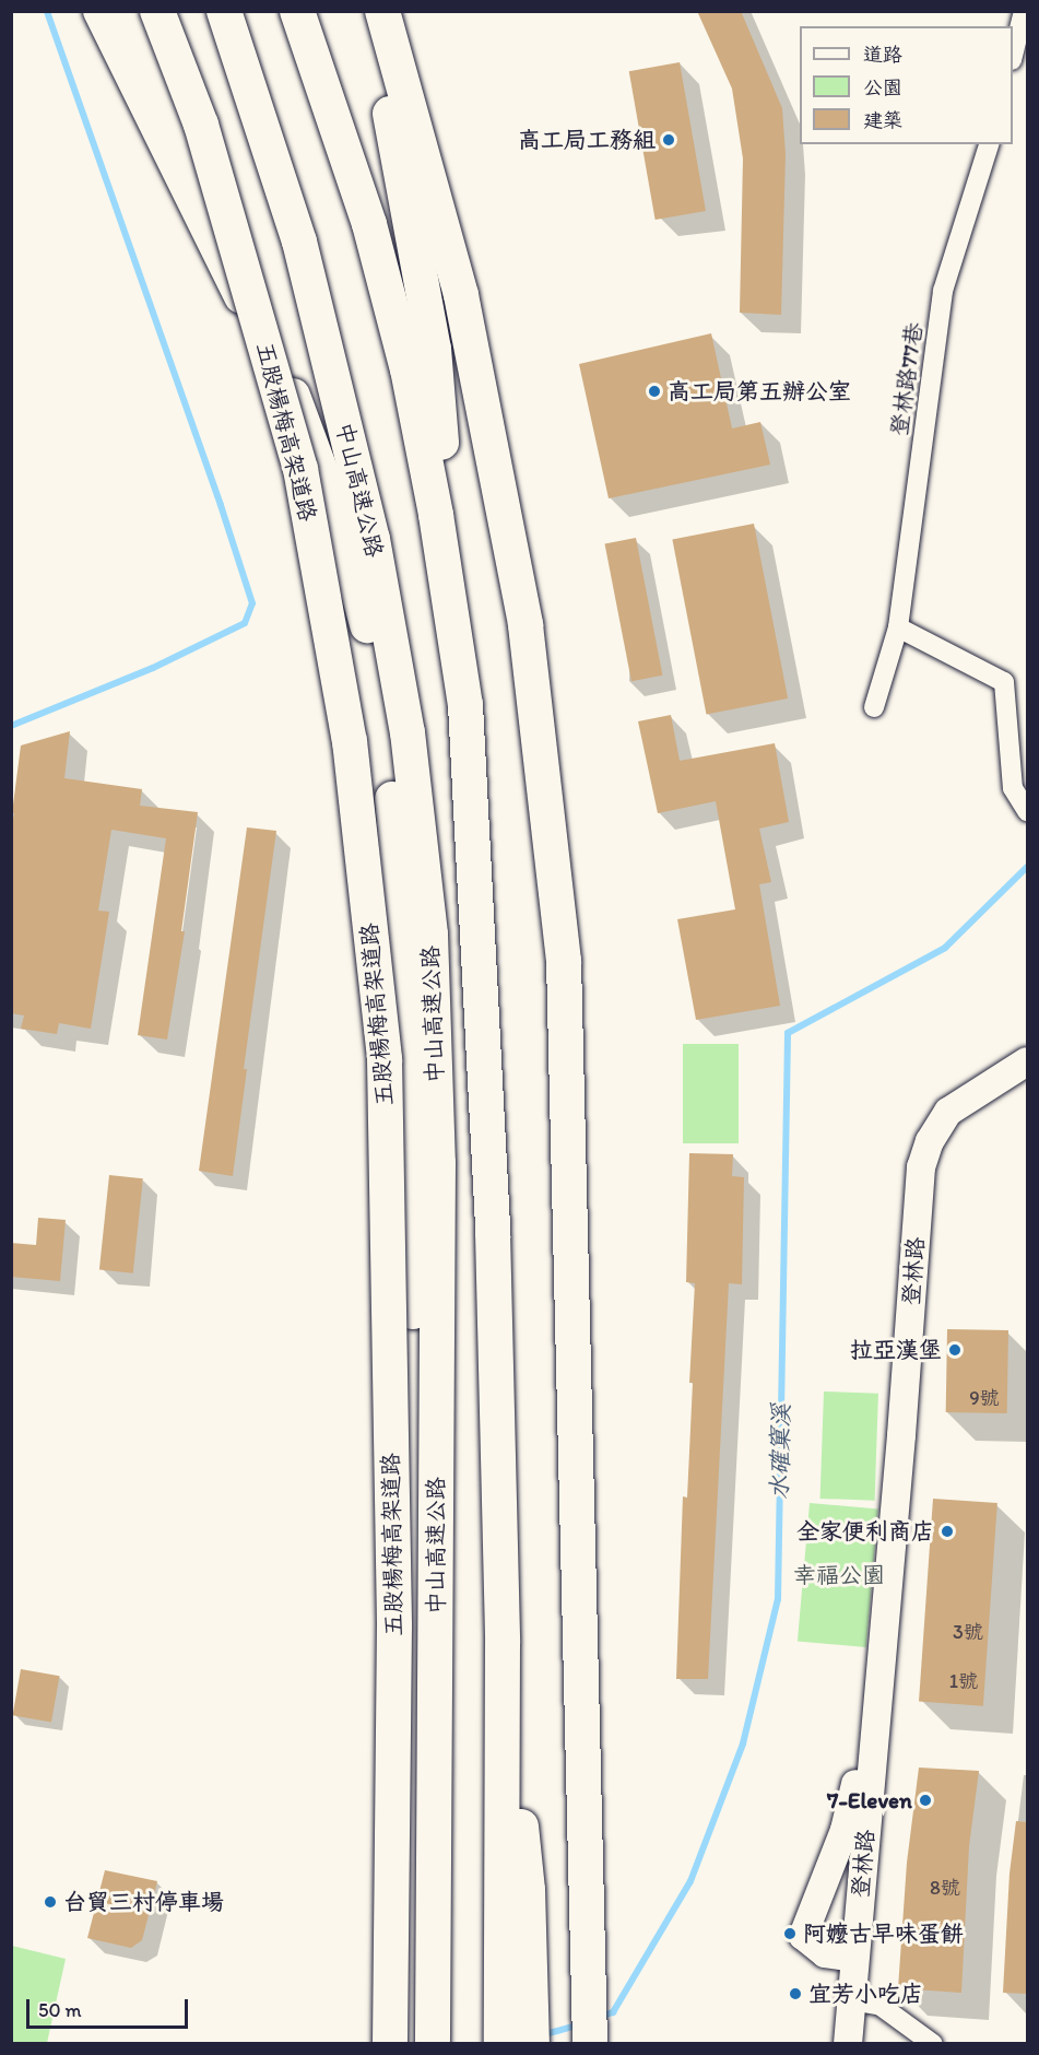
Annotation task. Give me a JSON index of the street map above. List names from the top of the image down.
{
  "streets": {
    "highway": ["五股楊梅高架道路", "中山高速公路"],
    "street": ["登林路77巷", "登林路"]
  },
  "crossings": [
    ["五股楊梅高架道路", "中山高速公路"]
  ],
  "water": ["水確窠溪"],
  "parks": ["幸福公園"],
  "places": [
    "高工局工務組",
    "高工局第五辦公室",
    "拉亞漢堡",
    "全家便利商店",
    "7-Eleven",
    "台貿三村停車場",
    "阿嬤古早味蛋餅",
    "宜芳小吃店"
  ],
  "house_numbers": [
    "9號",
    "3號",
    "1號",
    "8號"
  ],
  "legend": ["道路", "公園", "建築"],
  "scale_bar": "50 m"
}
